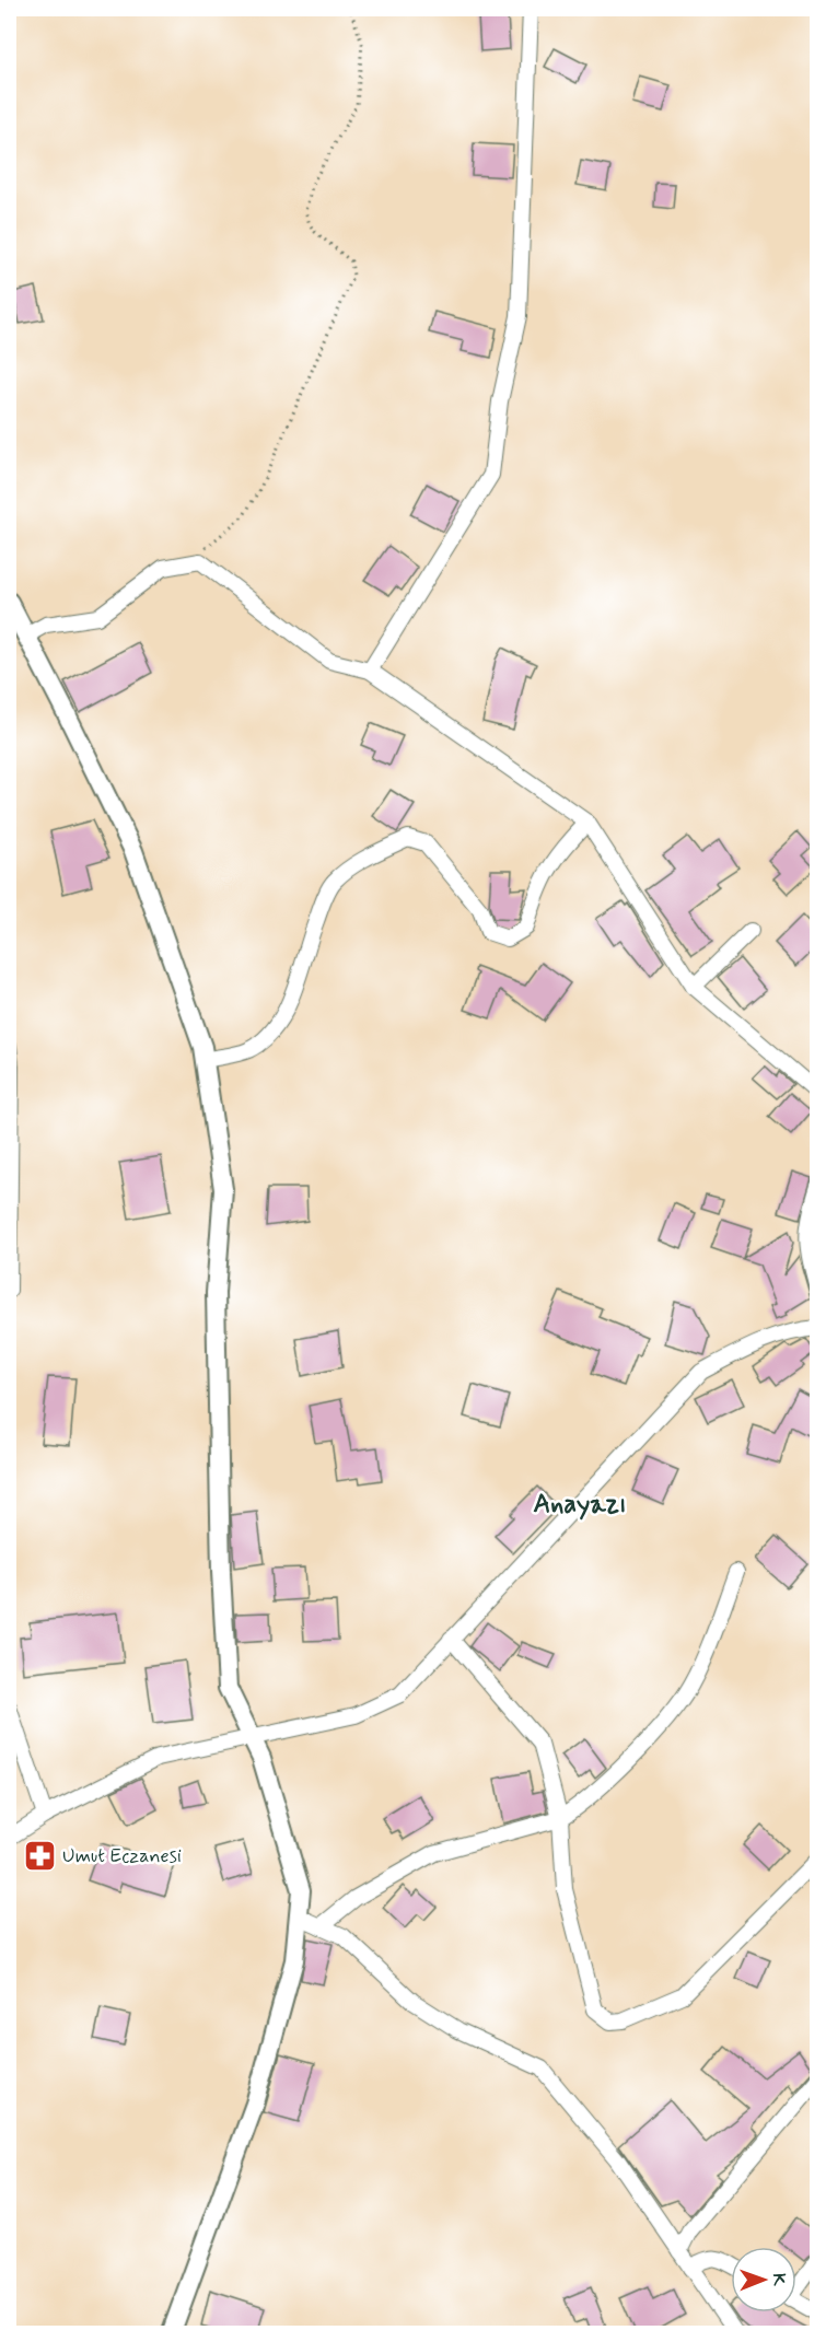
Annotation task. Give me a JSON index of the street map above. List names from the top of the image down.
{
  "districts": ["Anayazı"],
  "places": {
    "pharmacy": ["Umut Eczanesi"]
  },
  "north": "right"
}
